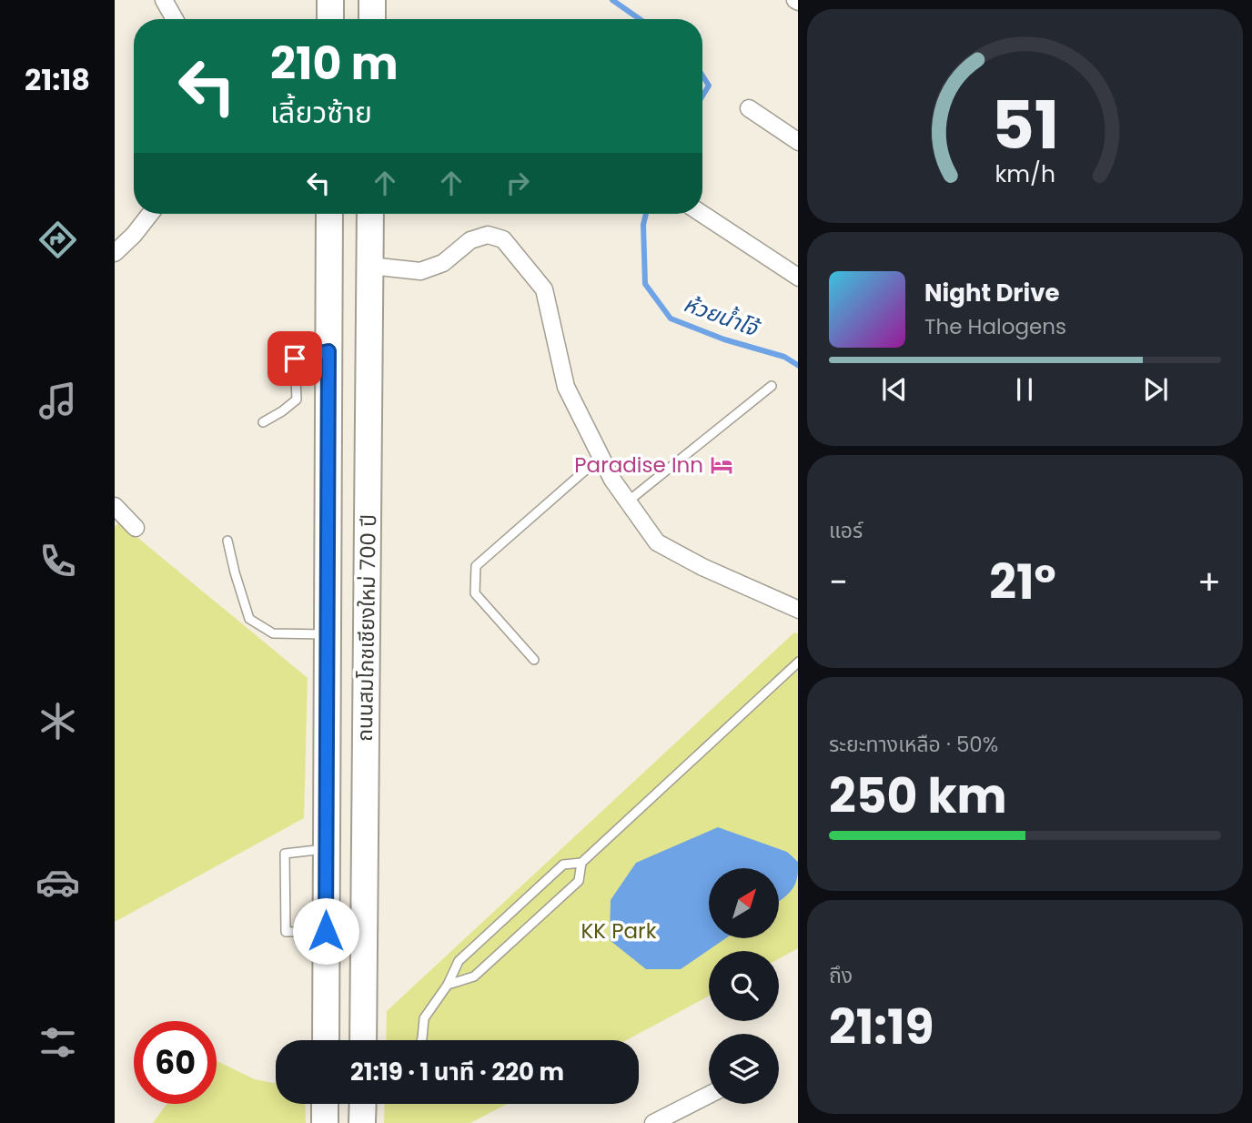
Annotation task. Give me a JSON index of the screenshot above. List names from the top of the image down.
{
  "streets": {
    "main road": ["ถนนสมโภชเชียงใหม่ 700 ปี"]
  },
  "water": ["ห้วยน้ำโจ้"],
  "parks": ["KK Park"],
  "places": {
    "hotel": ["Paradise Inn"]
  },
  "north": "top right",
  "page": {
    "tabs": "21:18",
    "turn": ["210 m", "เลี้ยวซ้าย"],
    "song": ["Night Drive", "The Halogens"],
    "tile": [
      "แอร์",
      ["ระยะทางเหลือ · 50%", "250 km"],
      ["ถึง", "21:19"]
    ],
    "heat": ["−", "21°", "+"],
    "limit": "60",
    "trip": "21:19 · 1 นาที · 220 m",
    "gauge": ["51", "km/h"]
  }
}
